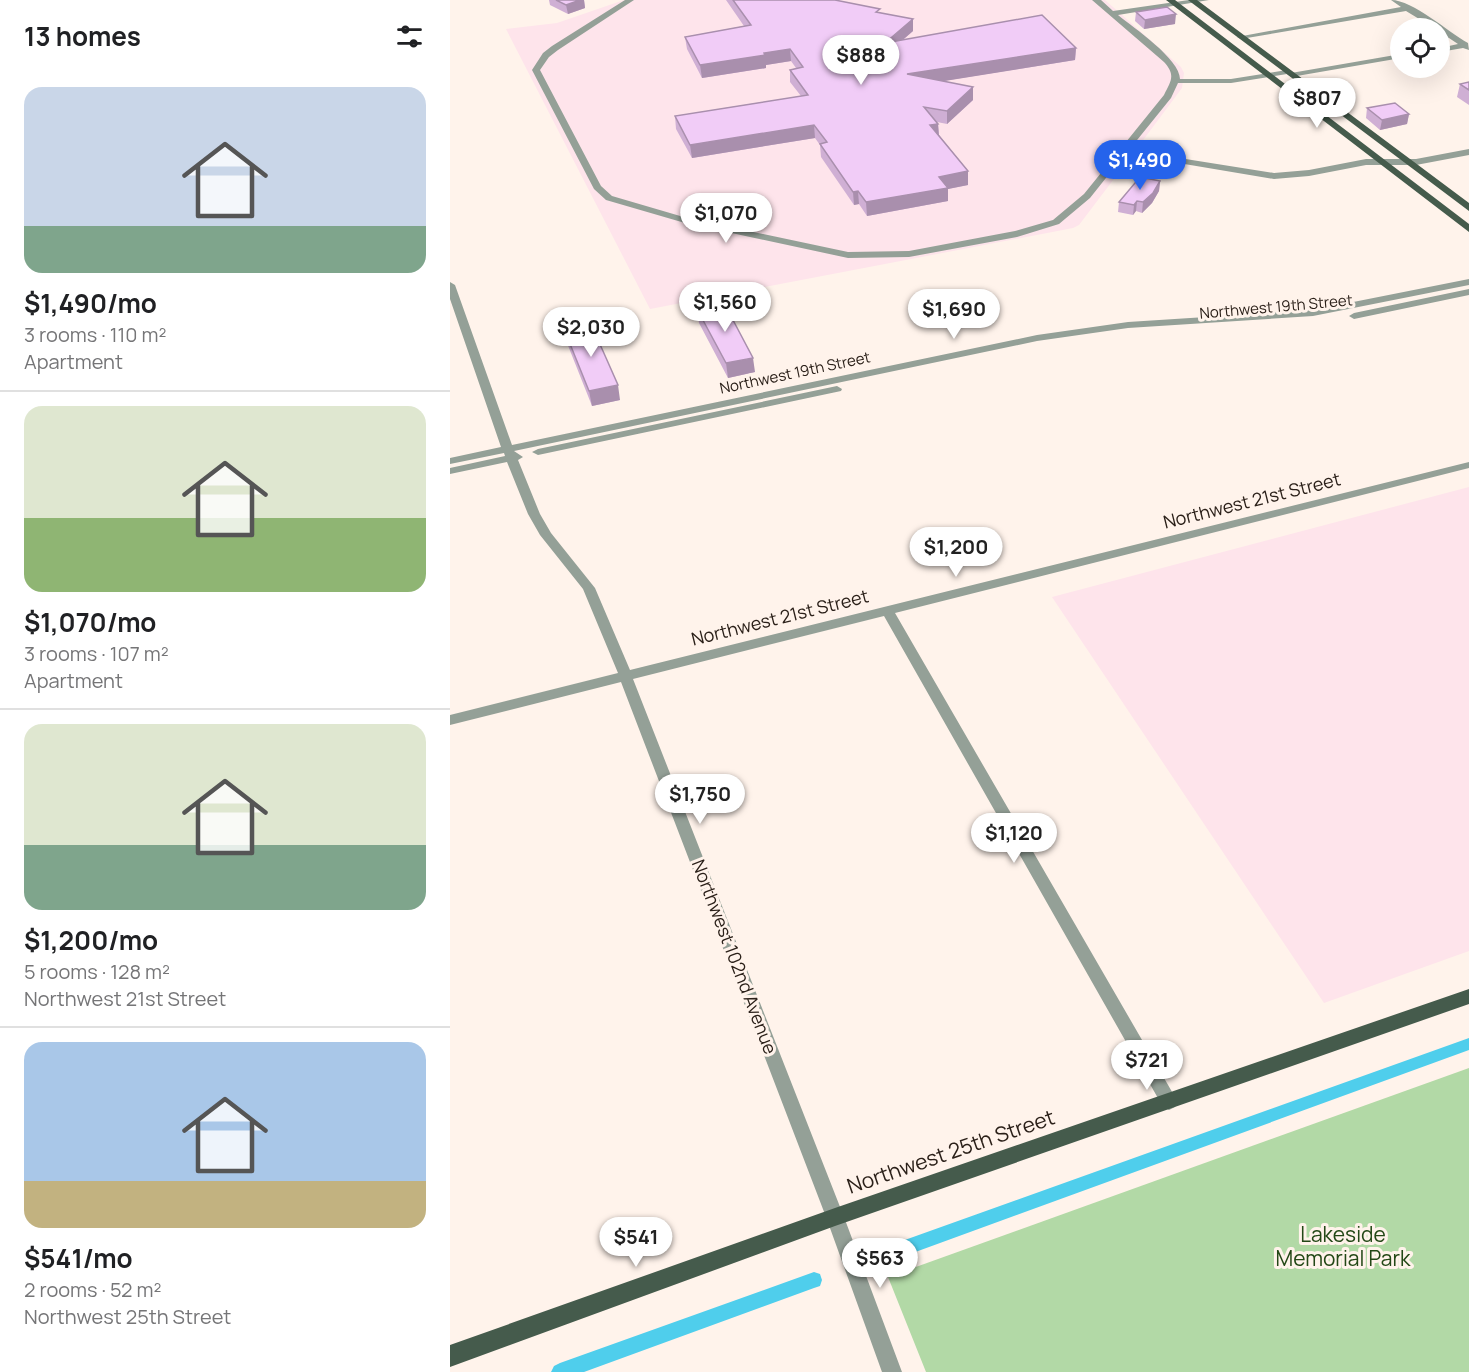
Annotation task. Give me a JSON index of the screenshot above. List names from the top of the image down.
{
  "streets": {
    "main road": ["Northwest 25th Street"],
    "street": ["Northwest 19th Street", "Northwest 21st Street", "Northwest 102nd Avenue"]
  },
  "crossings": [
    ["Northwest 19th Street", "Northwest 102nd Avenue"],
    ["Northwest 21st Street", "Northwest 102nd Avenue"],
    ["Northwest 102nd Avenue", "Northwest 25th Street"]
  ],
  "parks": ["Lakeside Memorial Park"],
  "page": {
    "heading": "13 homes",
    "price": [
      "$888",
      "$807",
      "$1,490",
      "$1,070",
      "$1,560",
      "$1,690",
      "$2,030",
      "$1,200",
      "$1,750",
      "$1,120",
      "$721",
      "$541",
      "$563"
    ],
    "list": [
      {
        "name": "$1,490/mo",
        "note": "3 rooms · 110 m² · Apartment"
      },
      {
        "name": "$1,070/mo",
        "note": "3 rooms · 107 m² · Apartment"
      },
      {
        "name": "$1,200/mo",
        "note": "5 rooms · 128 m² · Northwest 21st Street"
      },
      {
        "name": "$541/mo",
        "note": "2 rooms · 52 m² · Northwest 25th Street"
      }
    ]
  }
}
